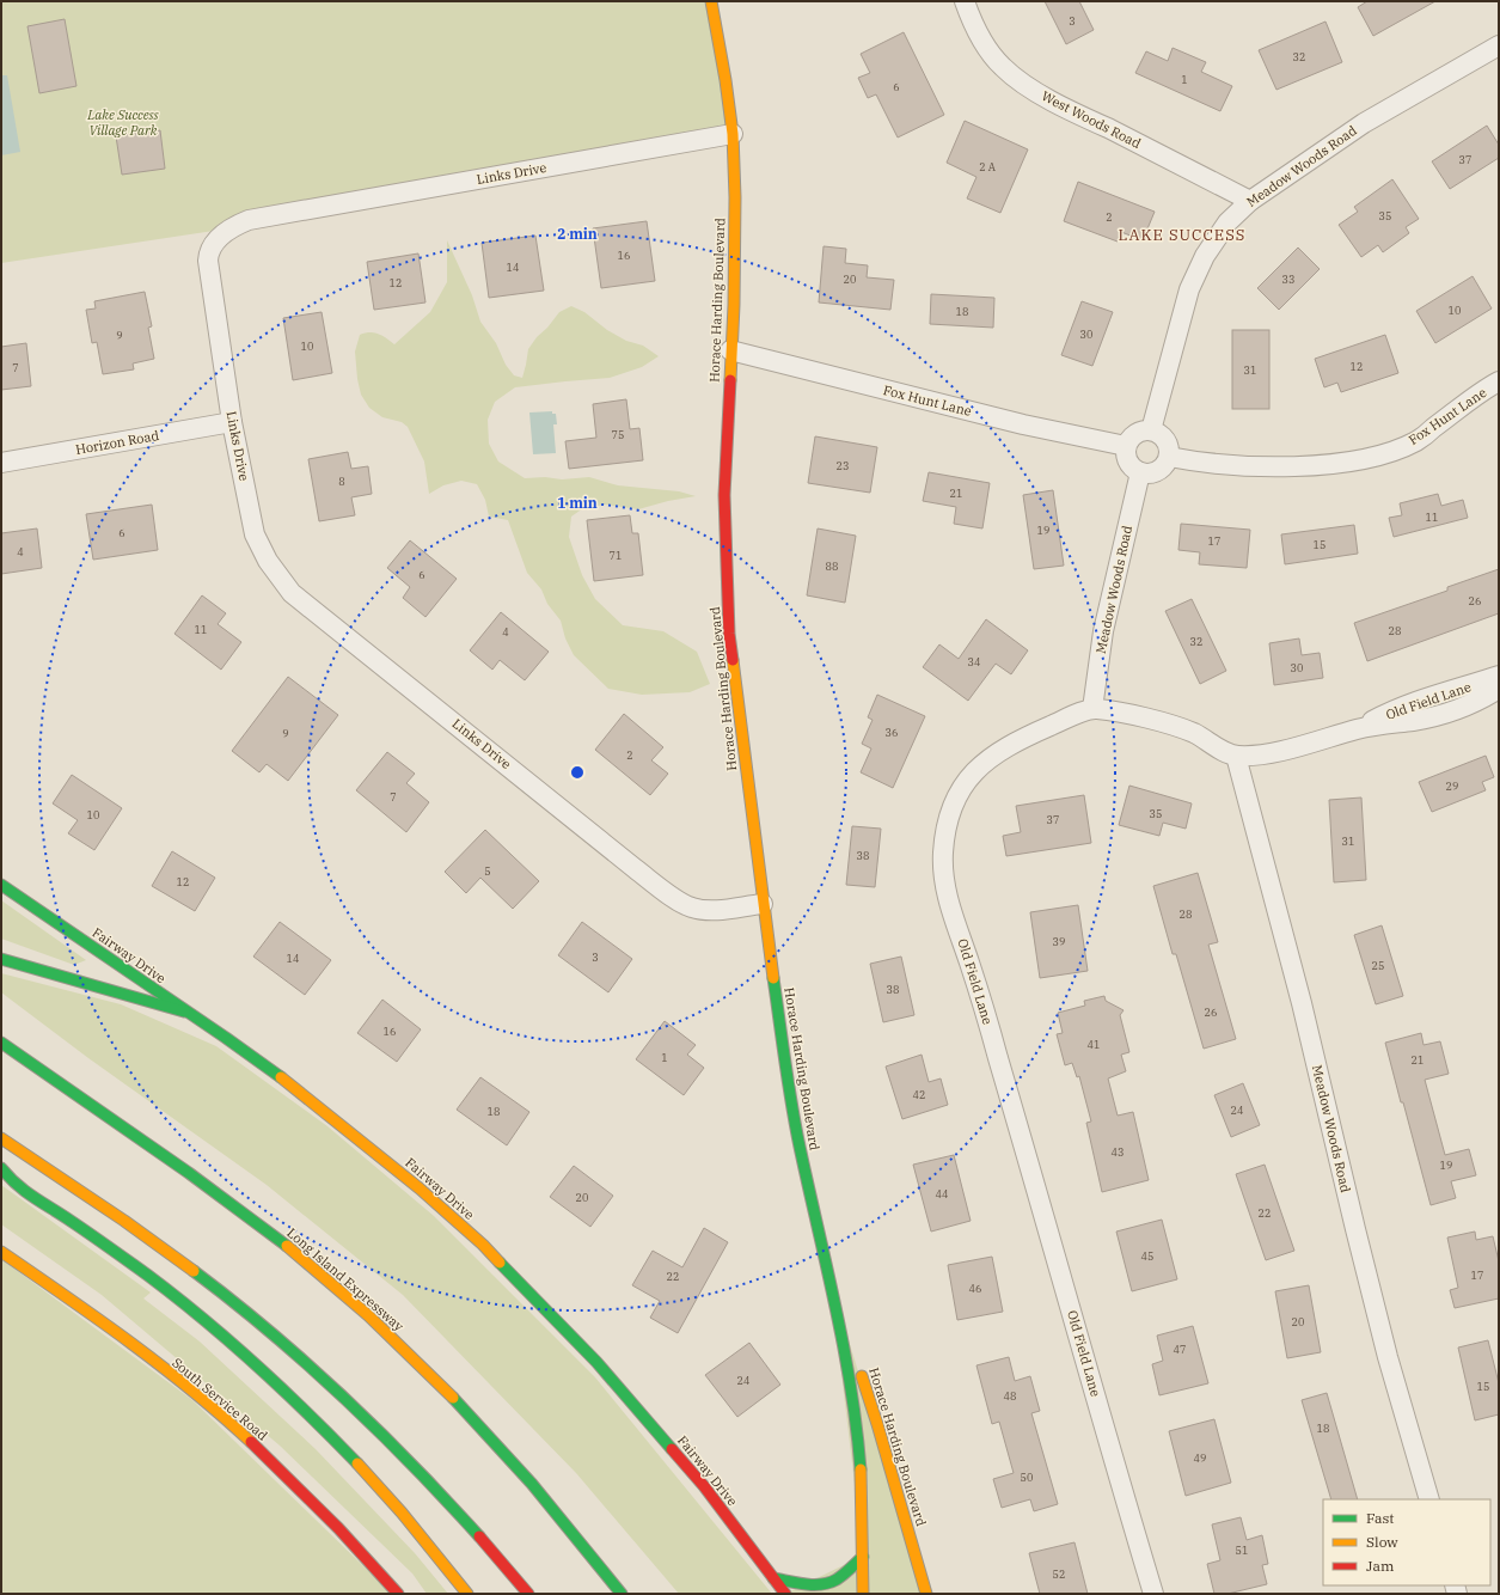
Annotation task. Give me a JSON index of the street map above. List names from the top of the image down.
{
  "streets": {
    "main road": [
      "Horace Harding Boulevard",
      "Fairway Drive",
      "Long Island Expressway",
      "South Service Road"
    ],
    "street": [
      "West Woods Road",
      "Meadow Woods Road",
      "Links Drive",
      "Fox Hunt Lane",
      "Horizon Road",
      "Old Field Lane"
    ]
  },
  "crossings": [
    ["West Woods Road", "Meadow Woods Road"],
    ["Meadow Woods Road", "Fox Hunt Lane"],
    ["Meadow Woods Road", "Old Field Lane"],
    ["Links Drive", "Horace Harding Boulevard"],
    ["Links Drive", "Horizon Road"],
    ["Horace Harding Boulevard", "Fox Hunt Lane"]
  ],
  "districts": ["LAKE SUCCESS"],
  "parks": ["Lake Success Village Park"],
  "house_numbers": [
    "3",
    "32",
    "1",
    "6",
    "37",
    "2 A",
    "35",
    "2",
    "16",
    "14",
    "20",
    "33",
    "12",
    "10",
    "18",
    "30",
    "9",
    "10",
    "12",
    "7",
    "31",
    "75",
    "23",
    "8",
    "21",
    "11",
    "19",
    "6",
    "17",
    "15",
    "4",
    "71",
    "88",
    "6",
    "26",
    "11",
    "28",
    "4",
    "32",
    "34",
    "30",
    "36",
    "9",
    "2",
    "29",
    "7",
    "35",
    "10",
    "37",
    "31",
    "38",
    "5",
    "12",
    "28",
    "39",
    "3",
    "14",
    "25",
    "38",
    "26",
    "16",
    "41",
    "1",
    "21",
    "42",
    "24",
    "18",
    "43",
    "19",
    "44",
    "20",
    "22",
    "45",
    "17",
    "22",
    "46",
    "20",
    "47",
    "24",
    "15",
    "48",
    "18",
    "49",
    "50",
    "51",
    "52"
  ],
  "legend": ["Fast", "Slow", "Jam"],
  "rings": ["2 min", "1 min"]
}
